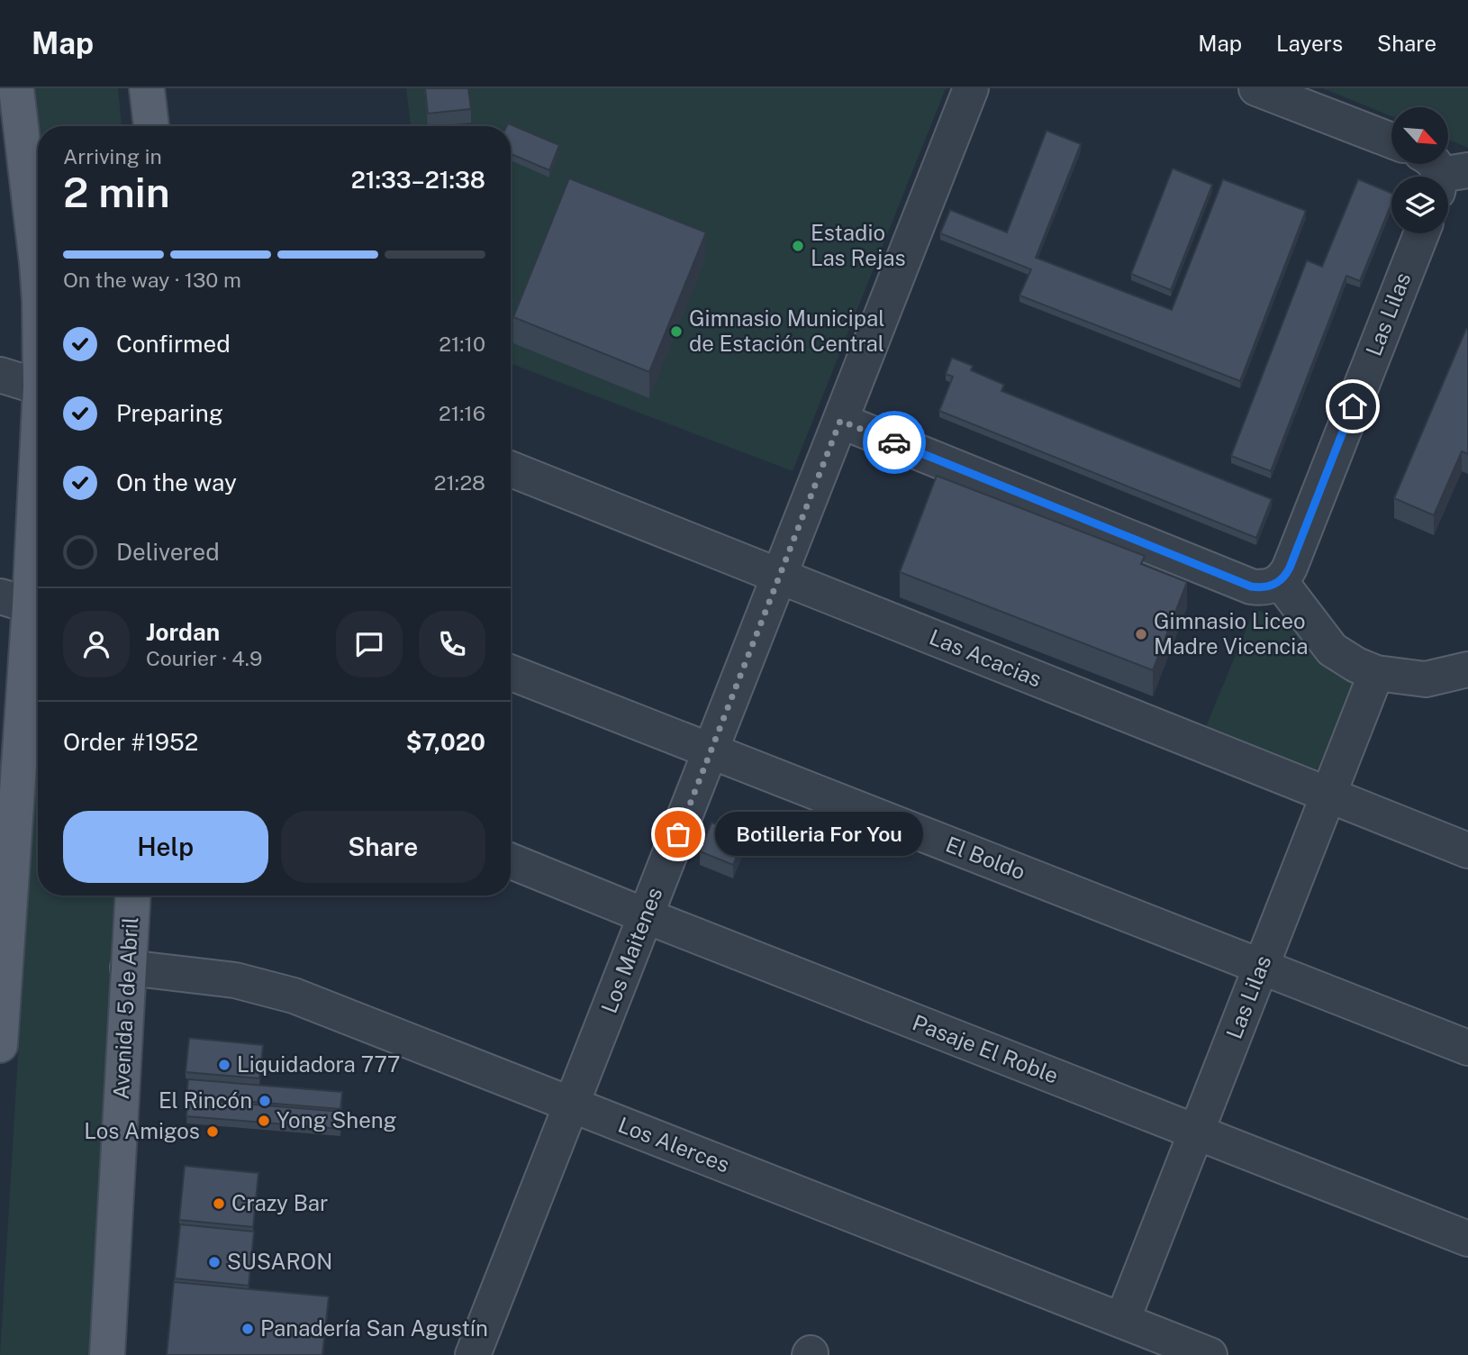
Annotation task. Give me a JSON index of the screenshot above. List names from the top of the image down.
{
  "streets": {
    "main road": ["Avenida 5 de Abril"],
    "street": [
      "Las Lilas",
      "Las Acacias",
      "El Boldo",
      "Los Maitenes",
      "Pasaje El Roble",
      "Los Alerces"
    ]
  },
  "crossings": [
    ["Las Lilas", "Las Acacias"],
    ["Las Lilas", "El Boldo"],
    ["Las Lilas", "Pasaje El Roble"],
    ["Las Lilas", "Los Alerces"],
    ["Las Acacias", "Los Maitenes"],
    ["El Boldo", "Los Maitenes"],
    ["Los Maitenes", "Pasaje El Roble"],
    ["Los Maitenes", "Los Alerces"],
    ["Avenida 5 de Abril", "Los Alerces"]
  ],
  "places": [
    "Estadio Las Rejas",
    "Gimnasio Municipal de Estación Central",
    "Gimnasio Liceo Madre Vicencia",
    "Botilleria For You",
    "Liquidadora 777",
    "El Rincón",
    "Yong Sheng",
    "Los Amigos",
    "Crazy Bar",
    "SUSARON",
    "Panadería San Agustín"
  ],
  "north": "bottom right",
  "page": {
    "header": "Map",
    "nav": ["Map", "Layers", "Share"],
    "heading": ["2 min", "Arriving in", "21:33–21:38"],
    "panel": [
      "Jordan",
      "Courier · 4.9",
      "Order #1952",
      "$7,020"
    ],
    "bar": "On the way · 130 m",
    "list": [
      ["Confirmed", "21:10"],
      ["Preparing", "21:16"],
      ["On the way", "21:28"],
      "Delivered"
    ],
    "buttons": ["Help", "Share"],
    "bubble": "Botilleria For You"
  }
}
